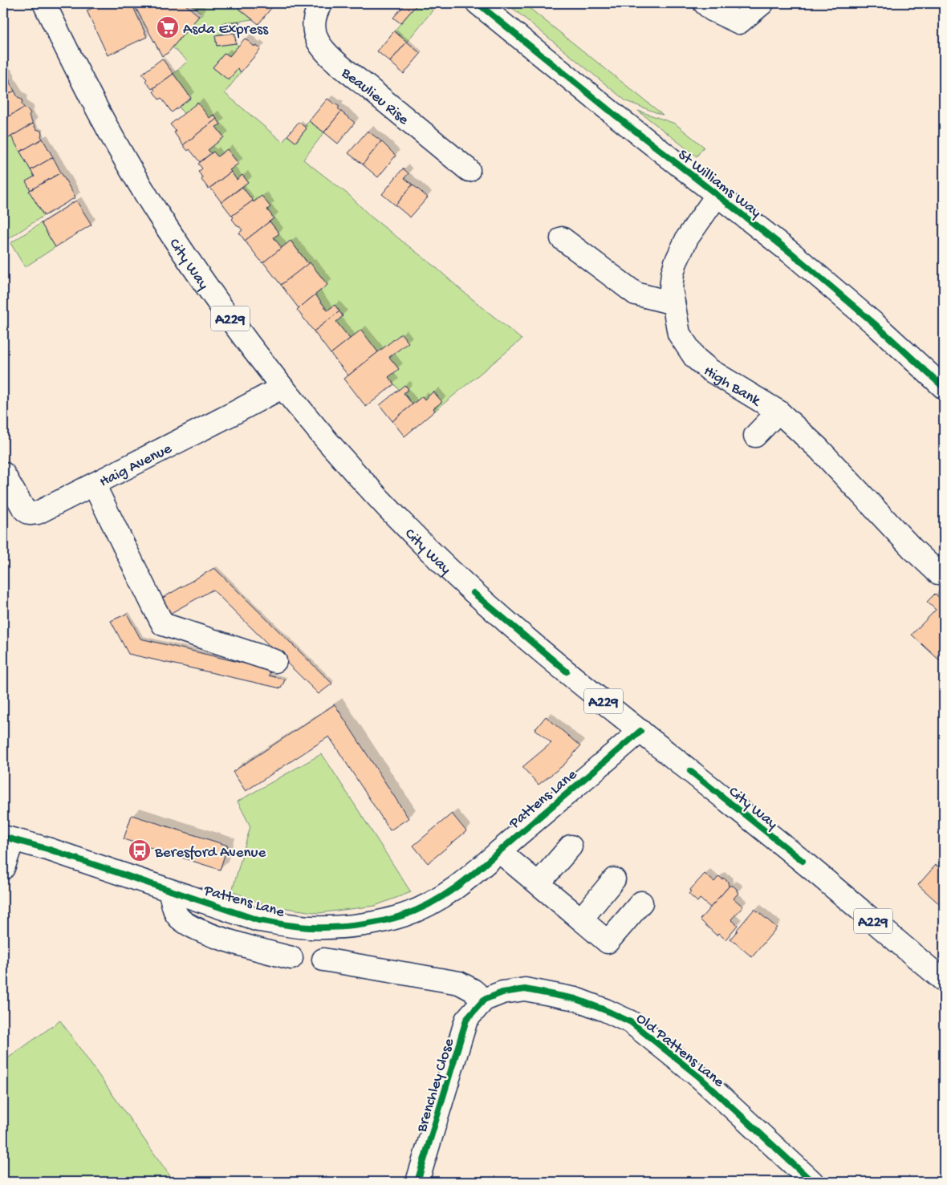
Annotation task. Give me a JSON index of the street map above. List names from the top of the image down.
{
  "streets": {
    "street": [
      "Beaulieu Rise",
      "St Williams Way",
      "City Way",
      "A229",
      "High Bank",
      "Haig Avenue",
      "Pattens Lane",
      "Old Pattens Lane",
      "Brenchley Close"
    ]
  },
  "crossings": [
    ["St Williams Way", "High Bank"],
    ["City Way", "Haig Avenue"],
    ["City Way", "Pattens Lane"],
    ["Old Pattens Lane", "Brenchley Close"]
  ],
  "places": {
    "supermarket": ["Asda Express"],
    "bus stop": ["Beresford Avenue"]
  }
}
